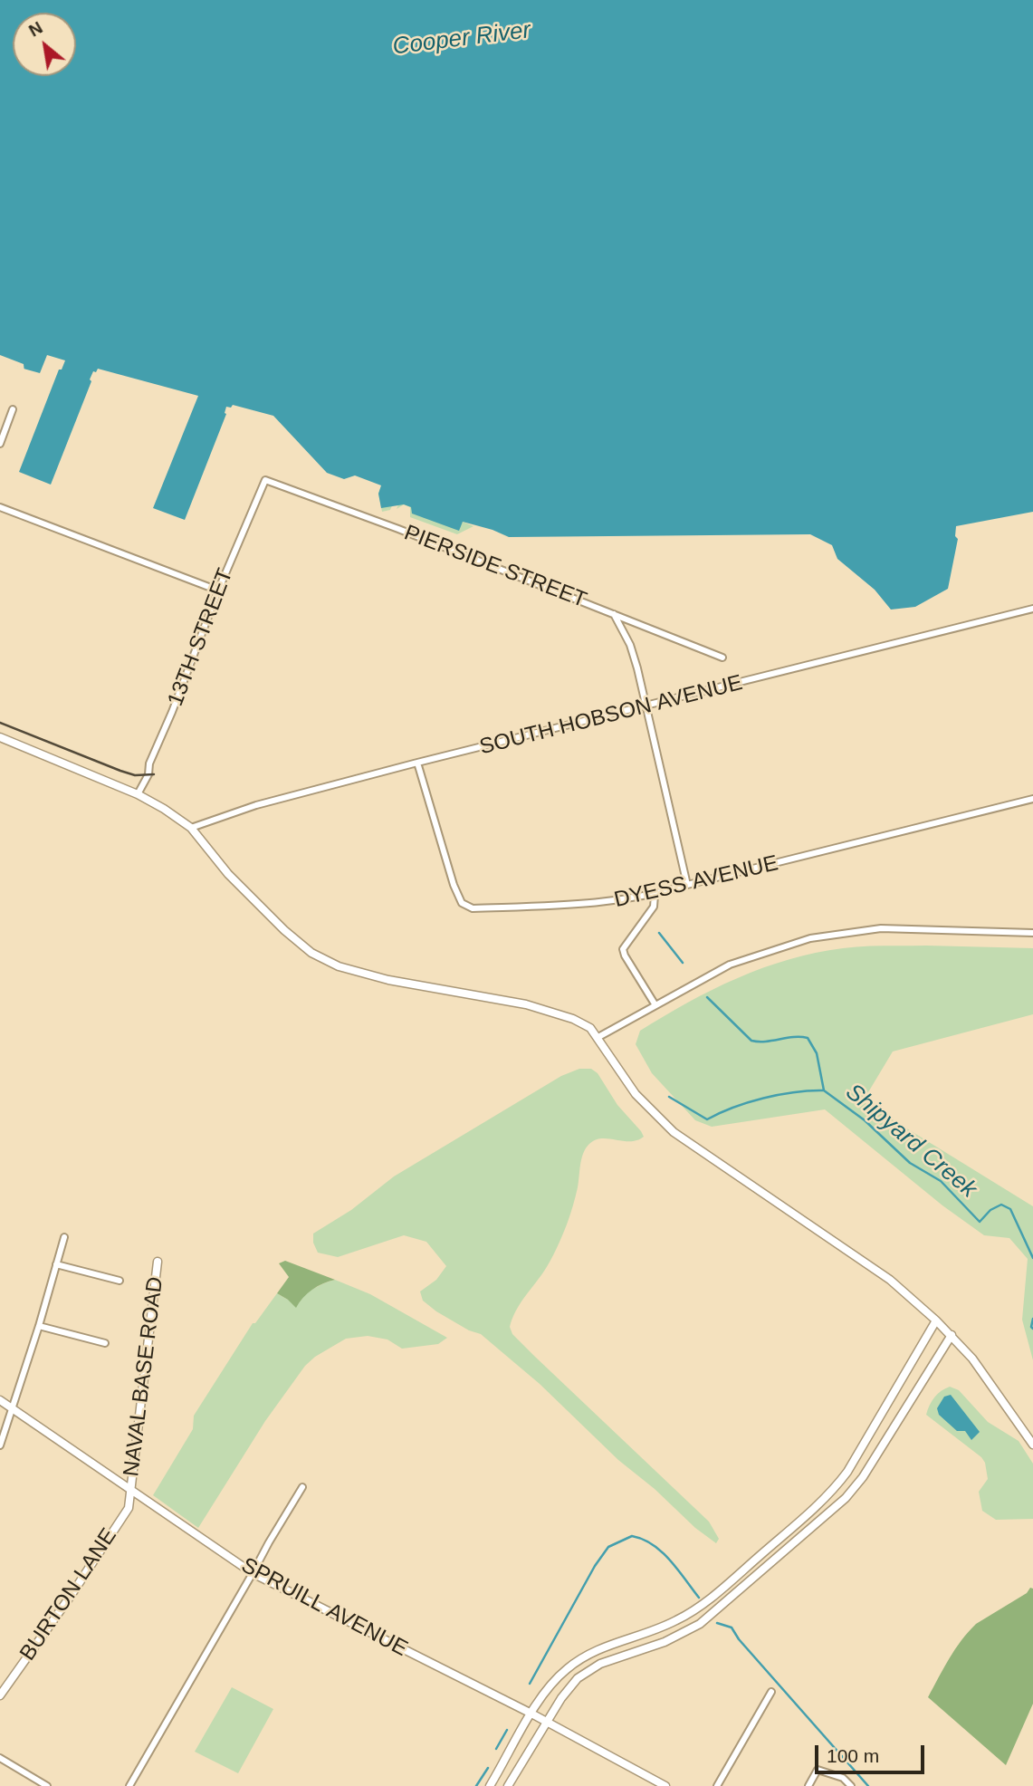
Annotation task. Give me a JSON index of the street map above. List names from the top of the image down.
{
  "streets": {
    "street": [
      "PIERSIDE STREET",
      "13TH STREET",
      "SOUTH HOBSON AVENUE",
      "DYESS AVENUE",
      "NAVAL BASE ROAD",
      "BURTON LANE",
      "SPRUILL AVENUE"
    ]
  },
  "crossings": [
    ["PIERSIDE STREET", "13TH STREET"],
    ["SOUTH HOBSON AVENUE", "DYESS AVENUE"],
    ["NAVAL BASE ROAD", "BURTON LANE"],
    ["NAVAL BASE ROAD", "SPRUILL AVENUE"],
    ["BURTON LANE", "SPRUILL AVENUE"]
  ],
  "water": ["Cooper River", "Shipyard Creek"],
  "scale_bar": "100 m",
  "north": "top left"
}
